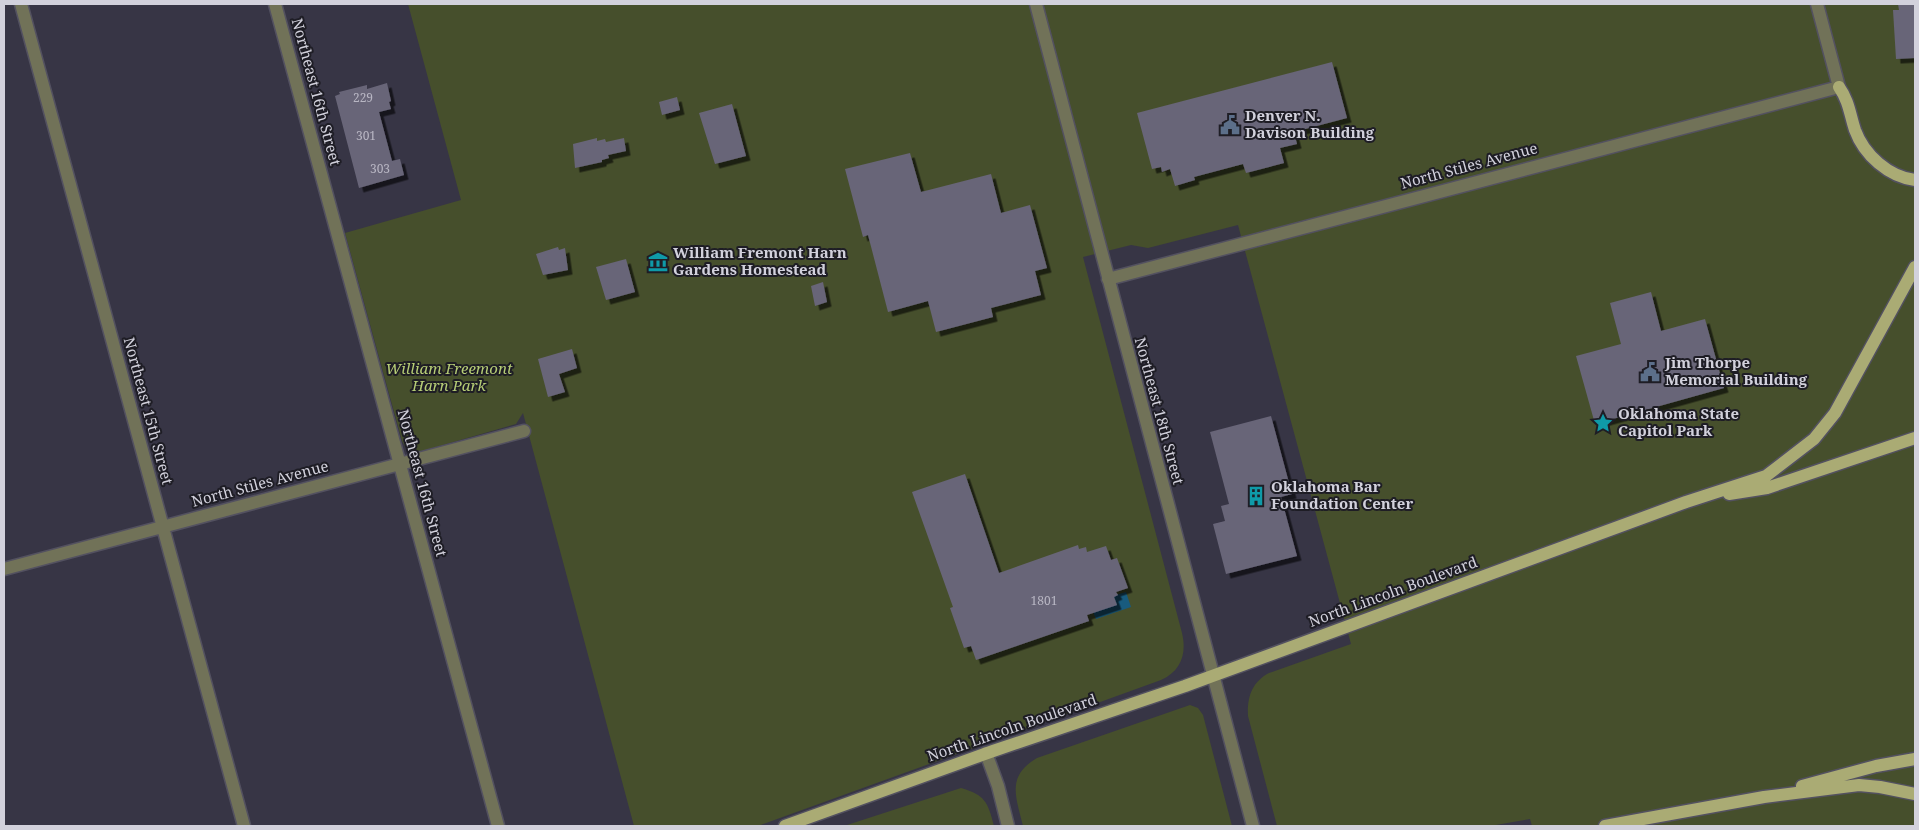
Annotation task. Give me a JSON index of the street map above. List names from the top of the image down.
{
  "streets": {
    "main road": ["North Lincoln Boulevard"],
    "street": [
      "Northeast 16th Street",
      "North Stiles Avenue",
      "Northeast 15th Street",
      "Northeast 18th Street"
    ]
  },
  "crossings": [
    ["Northeast 16th Street", "North Stiles Avenue"],
    ["North Stiles Avenue", "Northeast 15th Street"],
    ["North Stiles Avenue", "Northeast 18th Street"],
    ["Northeast 18th Street", "North Lincoln Boulevard"]
  ],
  "parks": ["William Freemont Harn Park"],
  "places": {
    "public building": ["Denver N. Davison Building", "Jim Thorpe Memorial Building"],
    "museum": ["William Fremont Harn Gardens Homestead"],
    "place": ["Oklahoma State Capitol Park"],
    "building": ["Oklahoma Bar Foundation Center"]
  },
  "house_numbers": [
    "229",
    "301",
    "303",
    "1801"
  ]
}
